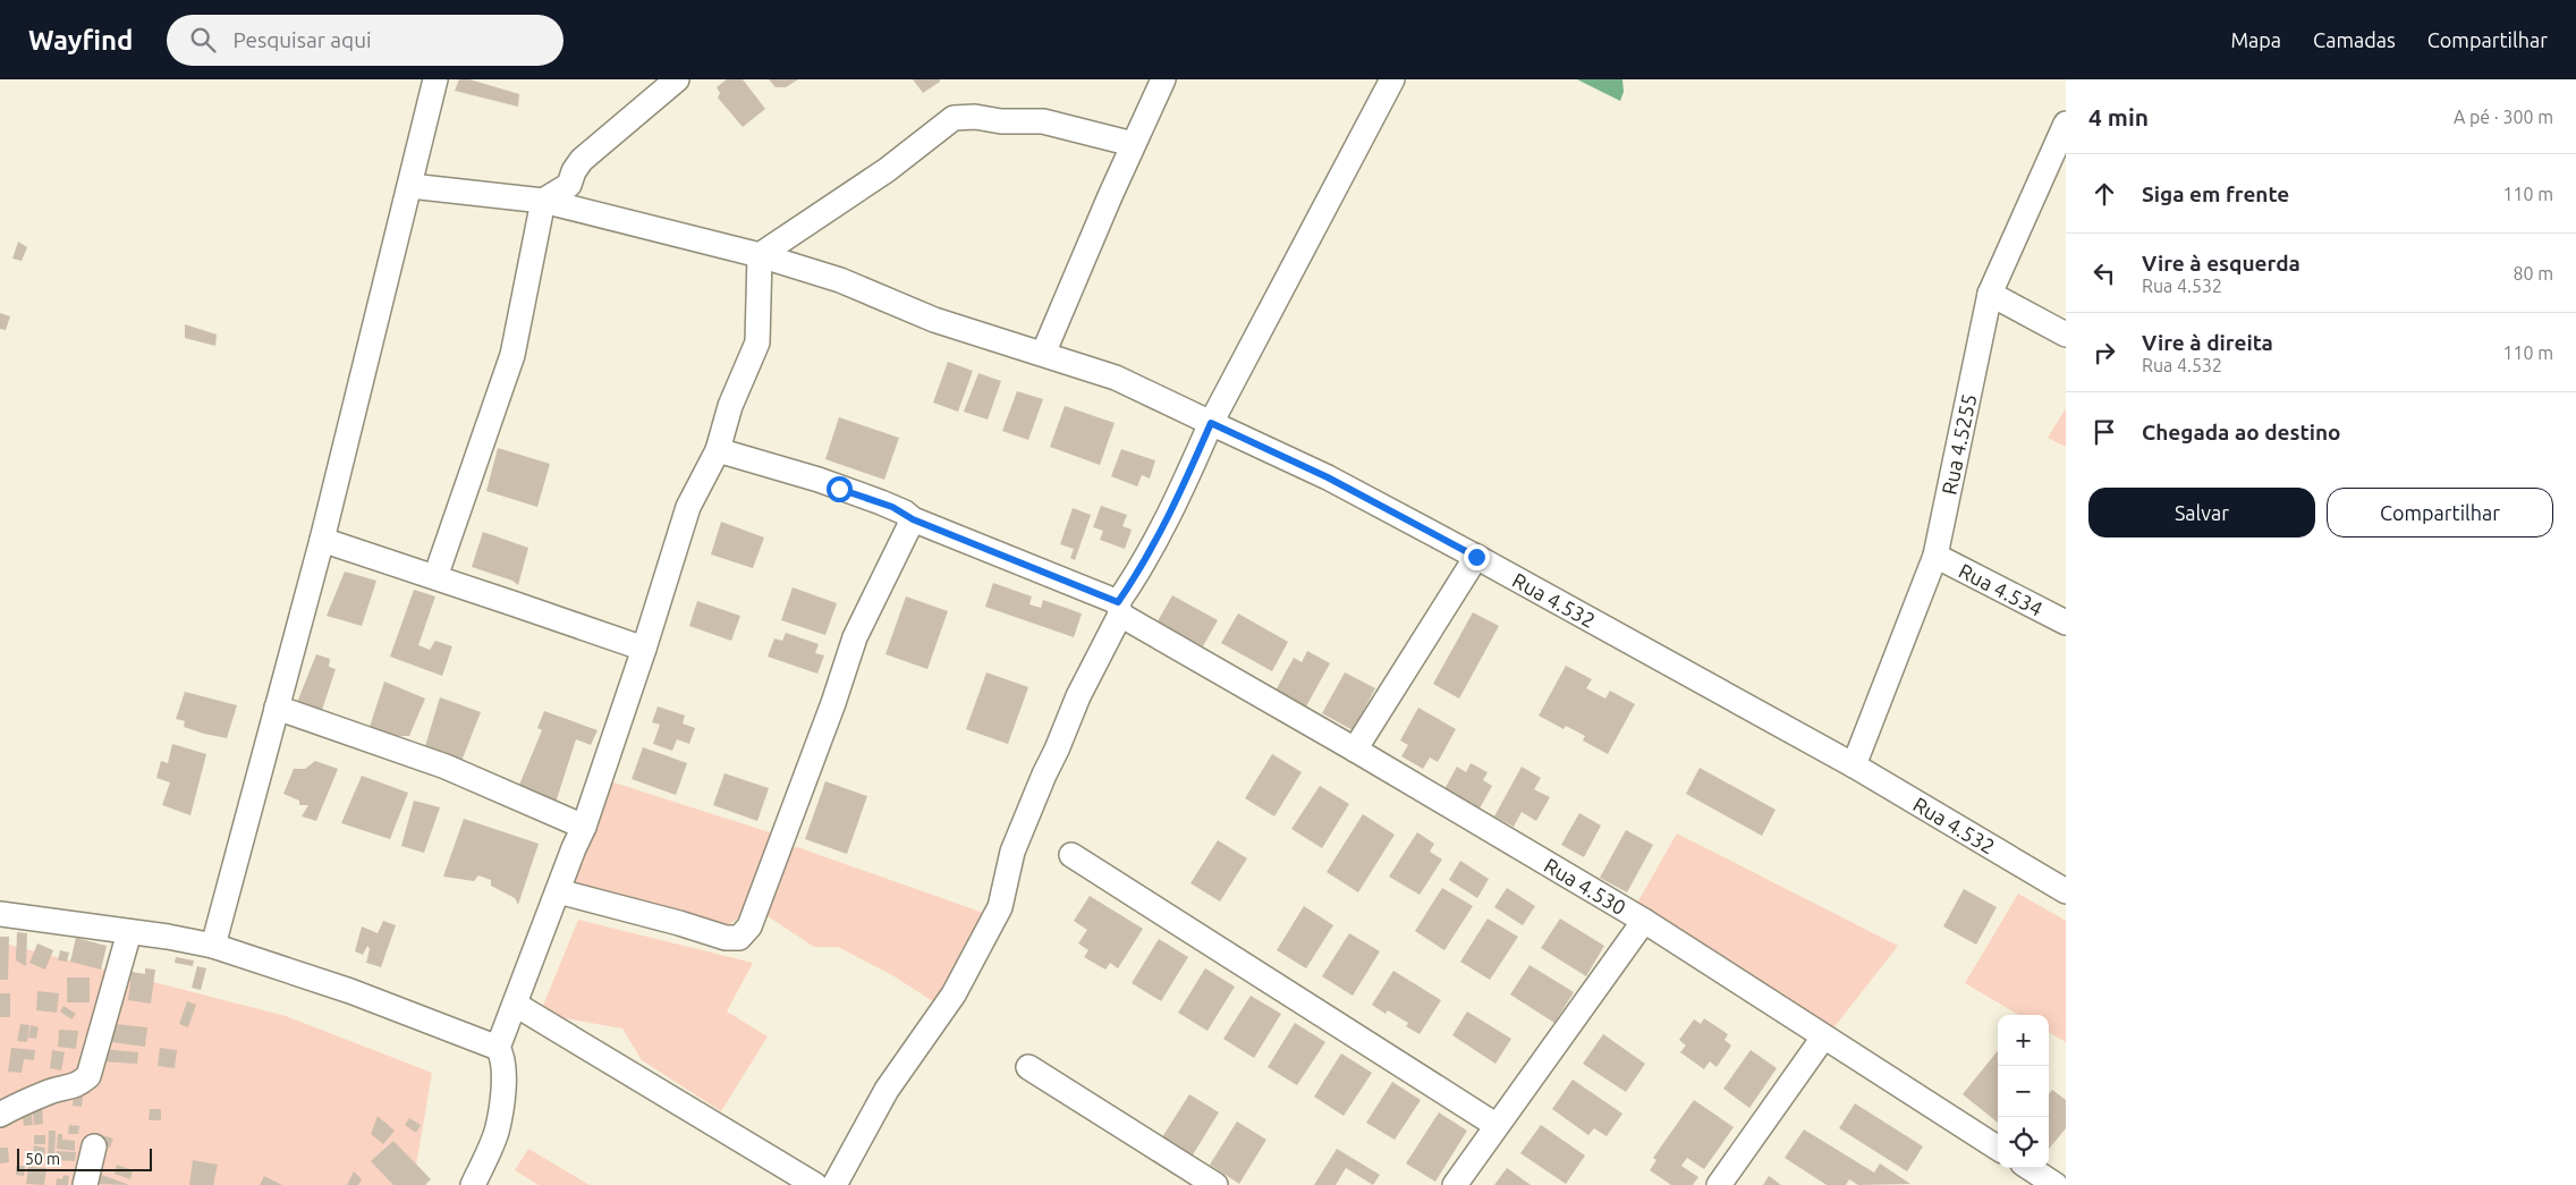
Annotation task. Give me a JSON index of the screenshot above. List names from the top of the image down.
{
  "streets": {
    "street": [
      "Rua 4.5255",
      "Rua 4.534",
      "Rua 4.532",
      "Rua 4.530"
    ]
  },
  "crossings": [
    ["Rua 4.5255", "Rua 4.534"],
    ["Rua 4.5255", "Rua 4.532"]
  ],
  "scale_bar": "50 m",
  "page": {
    "header": "Wayfind",
    "search": "Pesquisar aqui",
    "nav": ["Mapa", "Camadas", "Compartilhar"],
    "heading": ["4 min", "A pé · 300 m"],
    "list": [
      ["Siga em frente", "110 m"],
      ["Vire à esquerda", "Rua 4.532", "80 m"],
      ["Vire à direita", "Rua 4.532", "110 m"],
      "Chegada ao destino"
    ],
    "buttons": ["Salvar", "Compartilhar"],
    "map_buttons": ["+", "−"],
    "scale": "50 m"
  }
}
